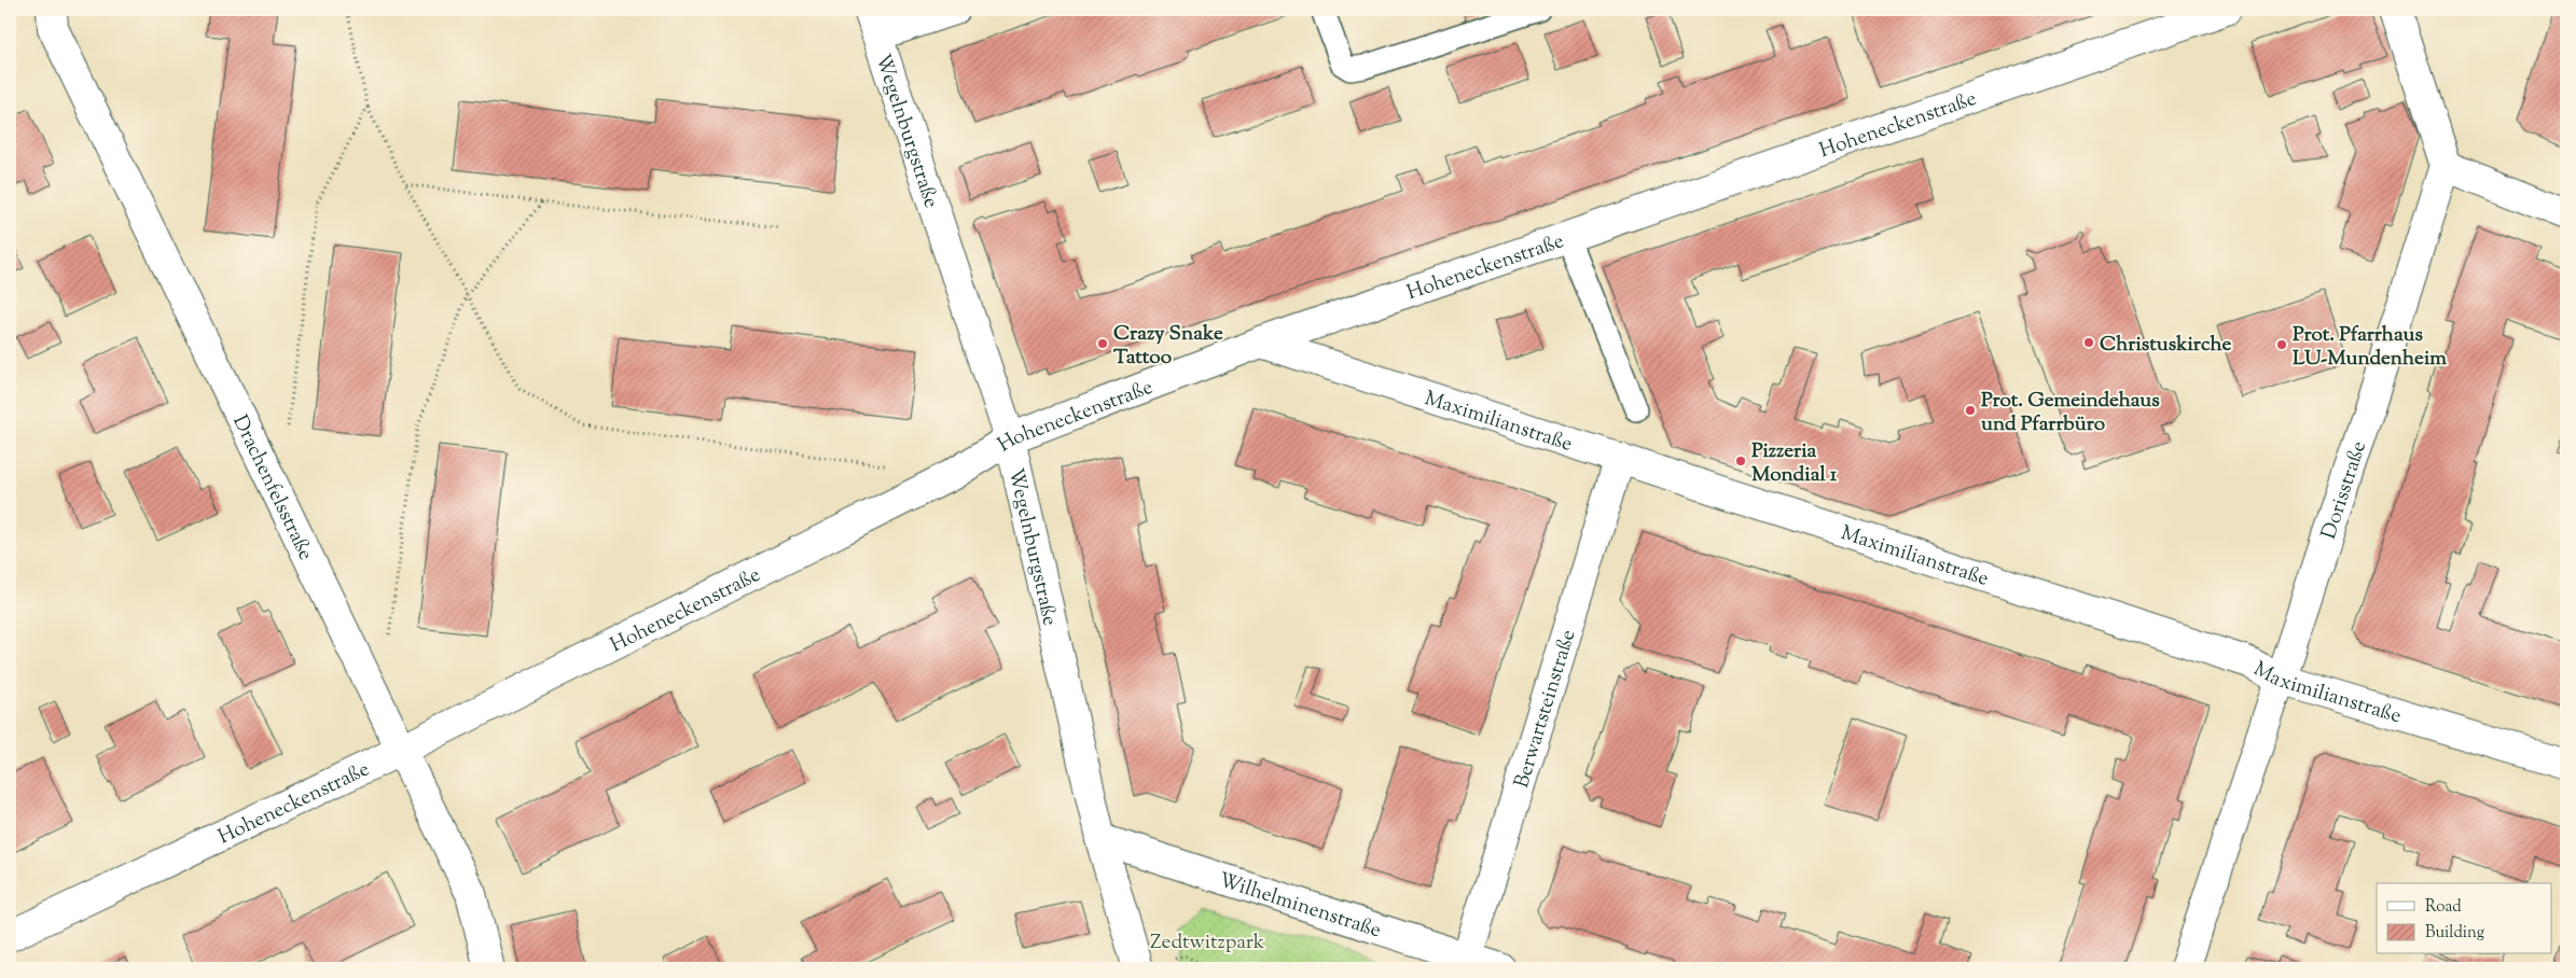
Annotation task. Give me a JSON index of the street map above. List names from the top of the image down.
{
  "streets": {
    "street": [
      "Hoheneckenstraße",
      "Wegelnburgstraße",
      "Maximilianstraße",
      "Drachenfelsstraße",
      "Dorisstraße",
      "Berwartsteinstraße",
      "Wilhelminenstraße"
    ]
  },
  "crossings": [
    ["Hoheneckenstraße", "Wegelnburgstraße"],
    ["Hoheneckenstraße", "Maximilianstraße"],
    ["Hoheneckenstraße", "Drachenfelsstraße"],
    ["Wegelnburgstraße", "Wilhelminenstraße"],
    ["Maximilianstraße", "Dorisstraße"],
    ["Maximilianstraße", "Berwartsteinstraße"],
    ["Berwartsteinstraße", "Wilhelminenstraße"]
  ],
  "parks": ["Zedtwitzpark"],
  "places": [
    "Christuskirche",
    "Crazy Snake Tattoo",
    "Prot. Pfarrhaus LU-Mundenheim",
    "Prot. Gemeindehaus und Pfarrbüro",
    "Pizzeria Mondial 1"
  ],
  "legend": ["Road", "Building"]
}
